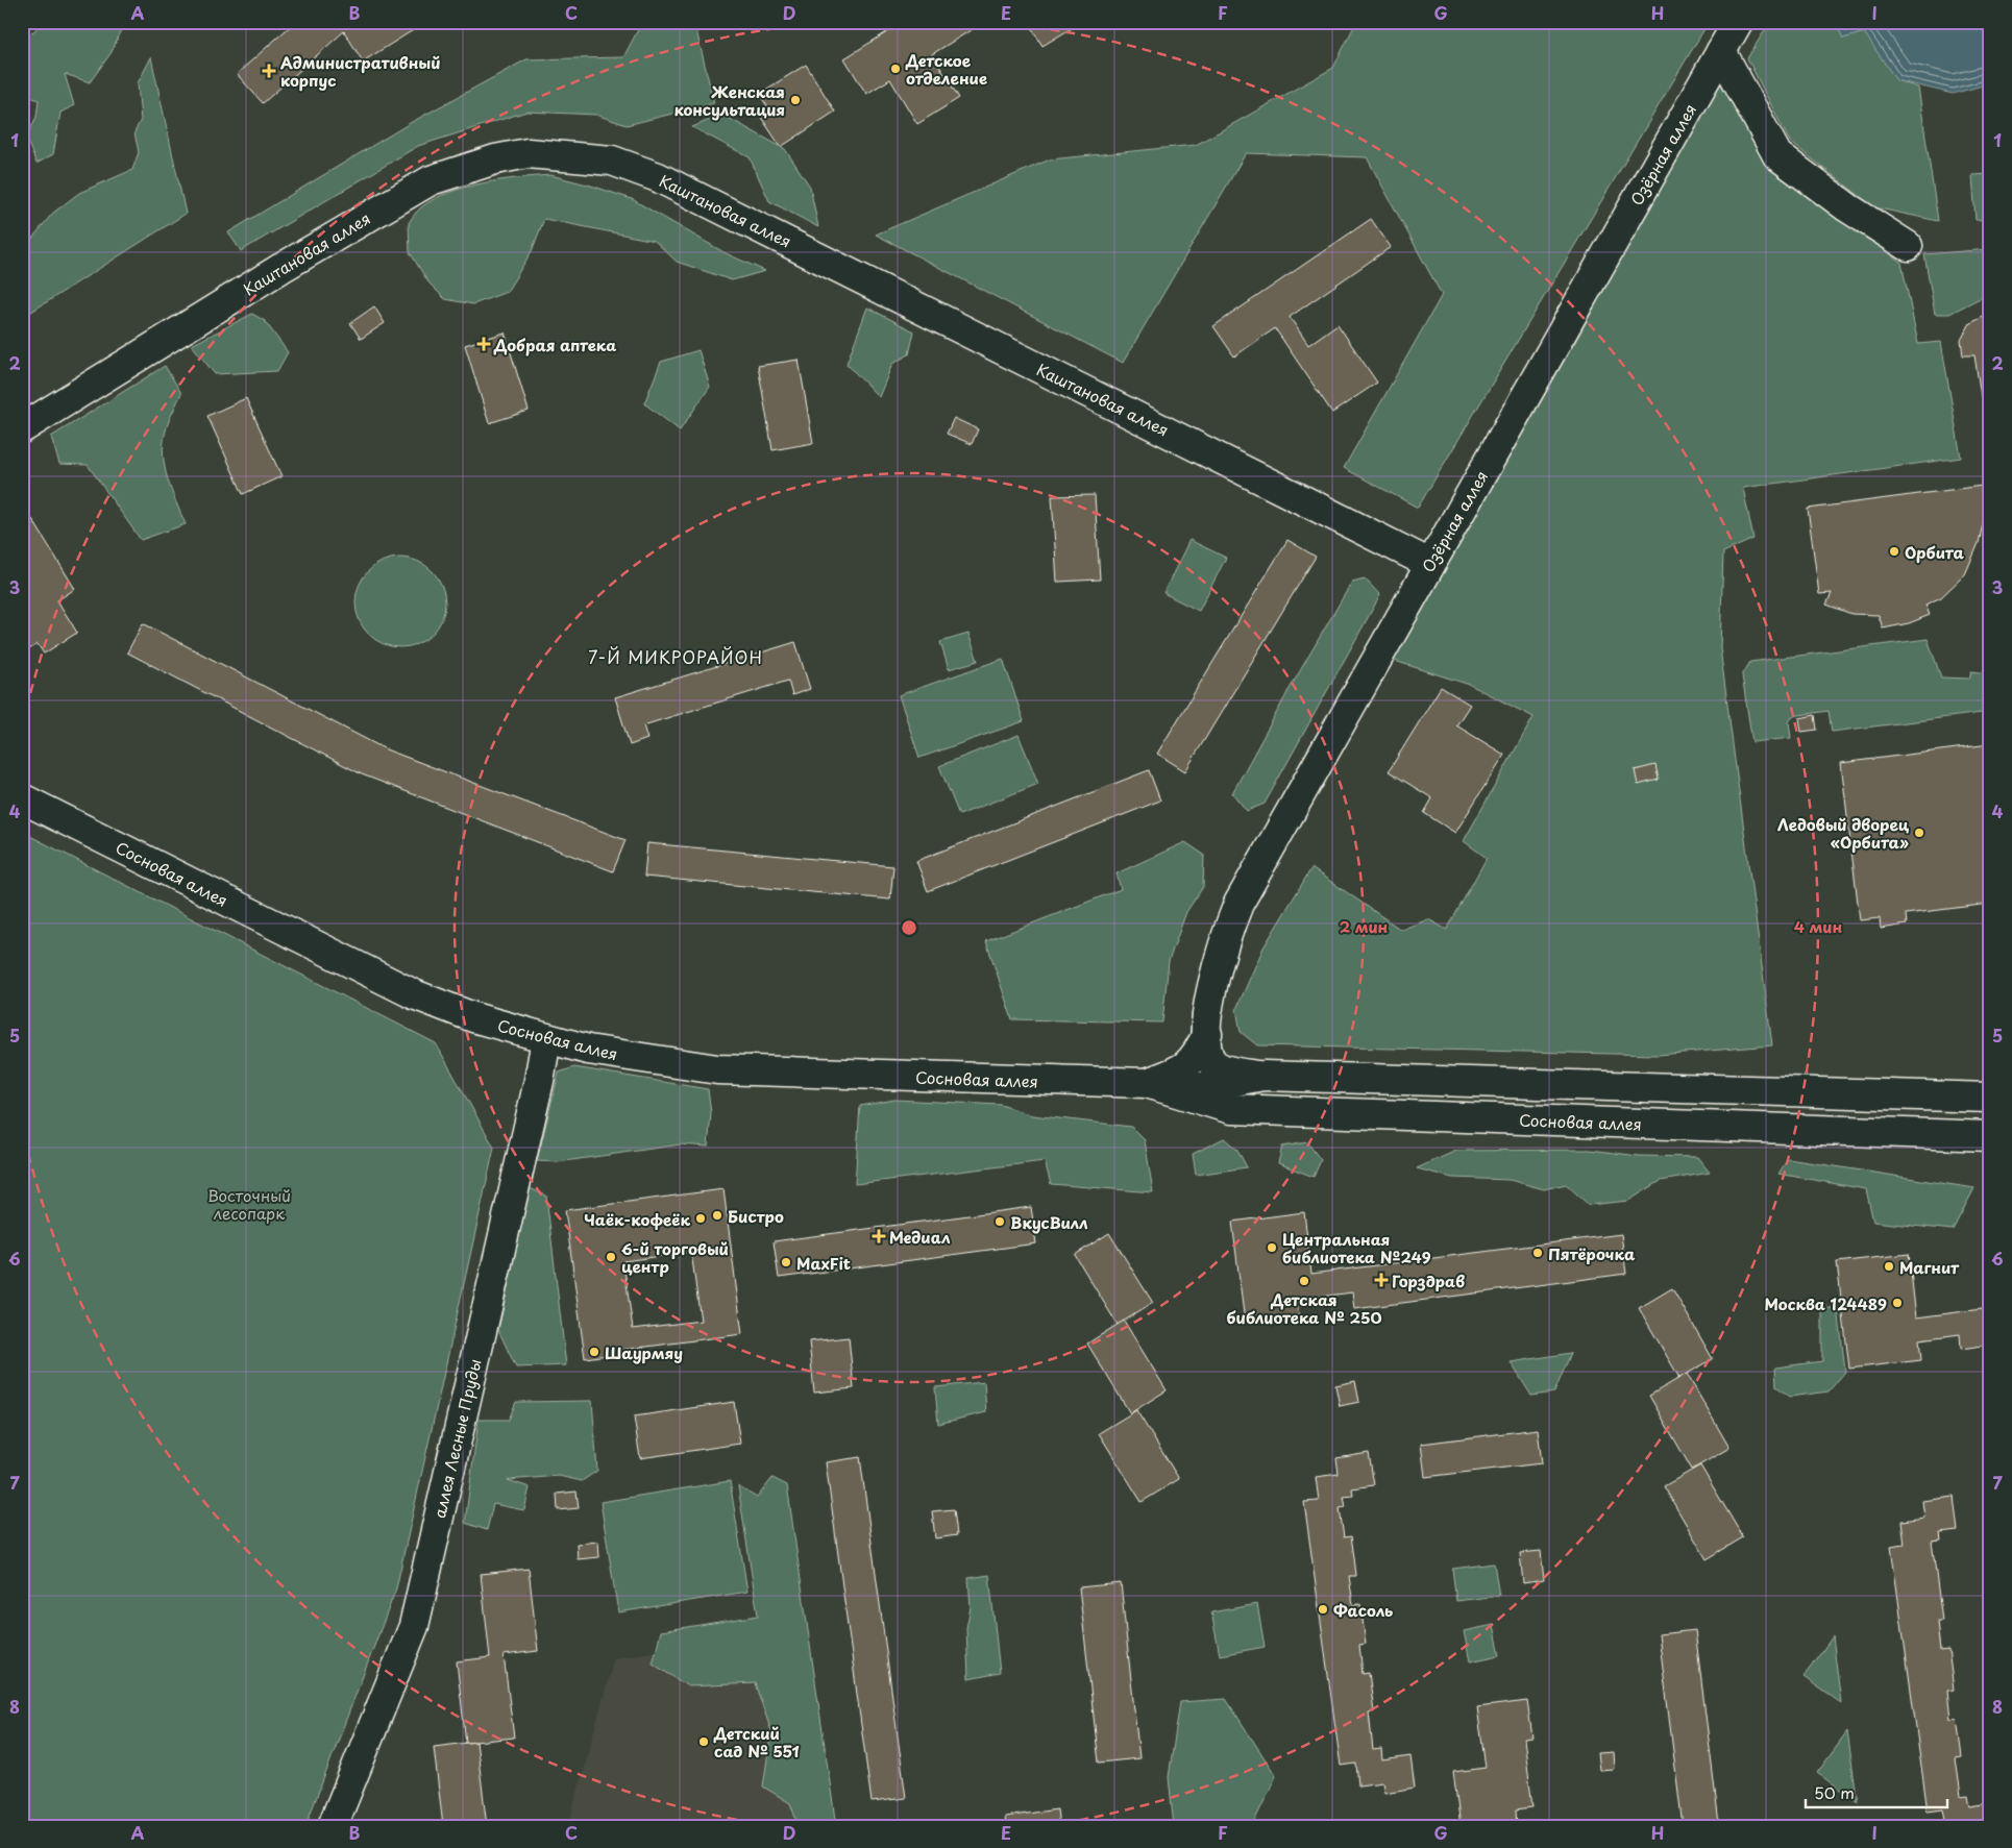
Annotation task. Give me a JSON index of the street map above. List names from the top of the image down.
{
  "streets": {
    "street": [
      "Озёрная аллея",
      "Каштановая аллея",
      "Сосновая аллея",
      "аллея Лесные Пруды"
    ]
  },
  "crossings": [
    ["Озёрная аллея", "Каштановая аллея"],
    ["Сосновая аллея", "аллея Лесные Пруды"]
  ],
  "districts": ["7-Й МИКРОРАЙОН"],
  "parks": ["Восточный лесопарк"],
  "places": {
    "other": [
      "Детское отделение",
      "Женская консультация",
      "Орбита",
      "Ледовый дворец «Орбита»",
      "Бистро",
      "Чаёк-кофеёк",
      "ВкусВилл",
      "Центральная библиотека №249",
      "Пятёрочка",
      "6-й торговый центр",
      "MaxFit",
      "Магнит",
      "Детская библиотека № 250",
      "Москва 124489",
      "Шаурмяу",
      "Фасоль",
      "Детский сад № 551"
    ],
    "health": [
      "Административный корпус",
      "Добрая аптека",
      "Медиал",
      "Горздрав"
    ]
  },
  "scale_bar": "50 m",
  "grid": {
    "columns": [
      "A",
      "B",
      "C",
      "D",
      "E",
      "F",
      "G",
      "H",
      "I"
    ],
    "rows": [
      "1",
      "2",
      "3",
      "4",
      "5",
      "6",
      "7",
      "8"
    ]
  },
  "rings": ["2 мин", "4 мин"]
}
